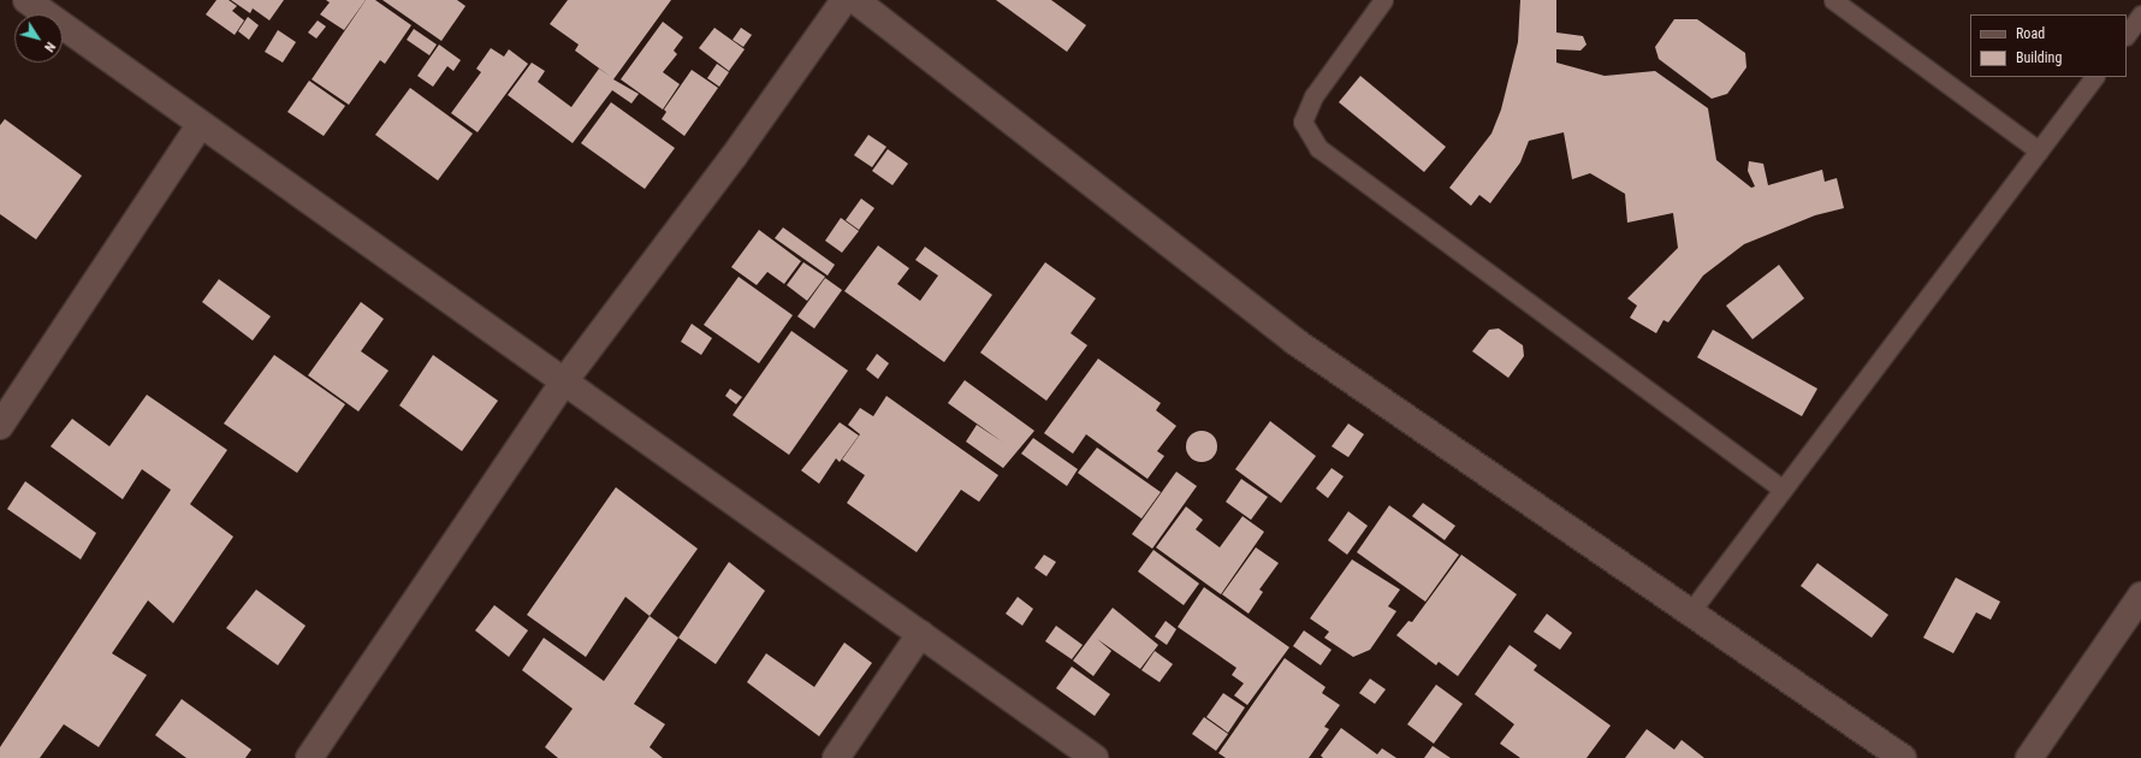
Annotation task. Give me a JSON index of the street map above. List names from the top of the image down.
{
  "legend": ["Road", "Building"],
  "north": "bottom right"
}
